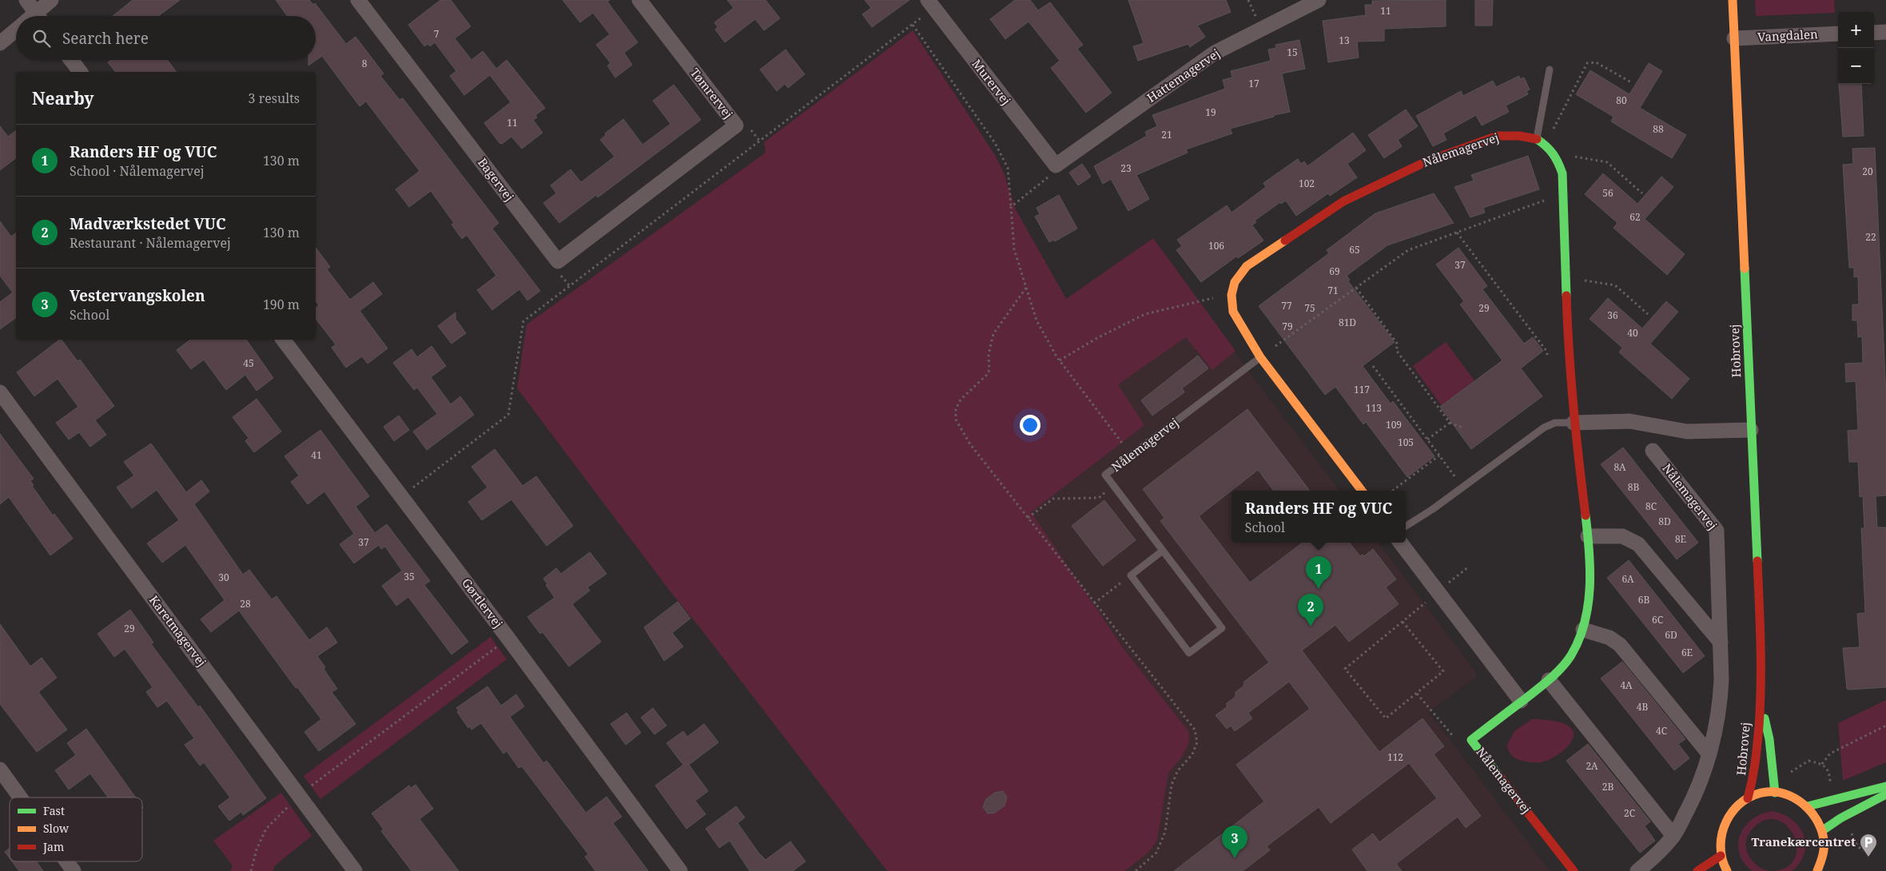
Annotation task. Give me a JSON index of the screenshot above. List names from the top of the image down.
{
  "streets": {
    "street": [
      "Vangdalen",
      "Hattemagervej",
      "Murervej",
      "Tømrervej",
      "Nålemagervej",
      "Bagervej",
      "Hobrovej",
      "Gørtlervej",
      "Karetmagervej"
    ]
  },
  "crossings": [
    ["Vangdalen", "Hobrovej"],
    ["Hattemagervej", "Murervej"],
    ["Tømrervej", "Bagervej"]
  ],
  "places": {
    "parking": ["Tranekærcentret"]
  },
  "house_numbers": [
    "11",
    "7",
    "13",
    "15",
    "8",
    "17",
    "80",
    "19",
    "11",
    "88",
    "21",
    "23",
    "20",
    "102",
    "56",
    "62",
    "22",
    "106",
    "65",
    "37",
    "69",
    "71",
    "77",
    "75",
    "29",
    "36",
    "81D",
    "79",
    "40",
    "45",
    "117",
    "113",
    "109",
    "105",
    "41",
    "8A",
    "8B",
    "8C",
    "8D",
    "8E",
    "37",
    "35",
    "30",
    "6A",
    "6B",
    "28",
    "6C",
    "29",
    "6D",
    "6E",
    "4A",
    "4B",
    "4C",
    "112",
    "2A",
    "2B",
    "2C"
  ],
  "legend": ["Fast", "Slow", "Jam"],
  "page": {
    "map_buttons": ["+", "−"],
    "search": "Search here",
    "heading": ["Nearby", "3 results"],
    "list": [
      {
        "mark": "1",
        "name": "Randers HF og VUC",
        "note": "School · Nålemagervej",
        "value": "130 m"
      },
      {
        "mark": "2",
        "name": "Madværkstedet VUC",
        "note": "Restaurant · Nålemagervej",
        "value": "130 m"
      },
      {
        "mark": "3",
        "name": "Vestervangskolen",
        "note": "School",
        "value": "190 m"
      }
    ],
    "popup": ["Randers HF og VUC", "School"],
    "pins": ["1", "2", "3"]
  }
}
